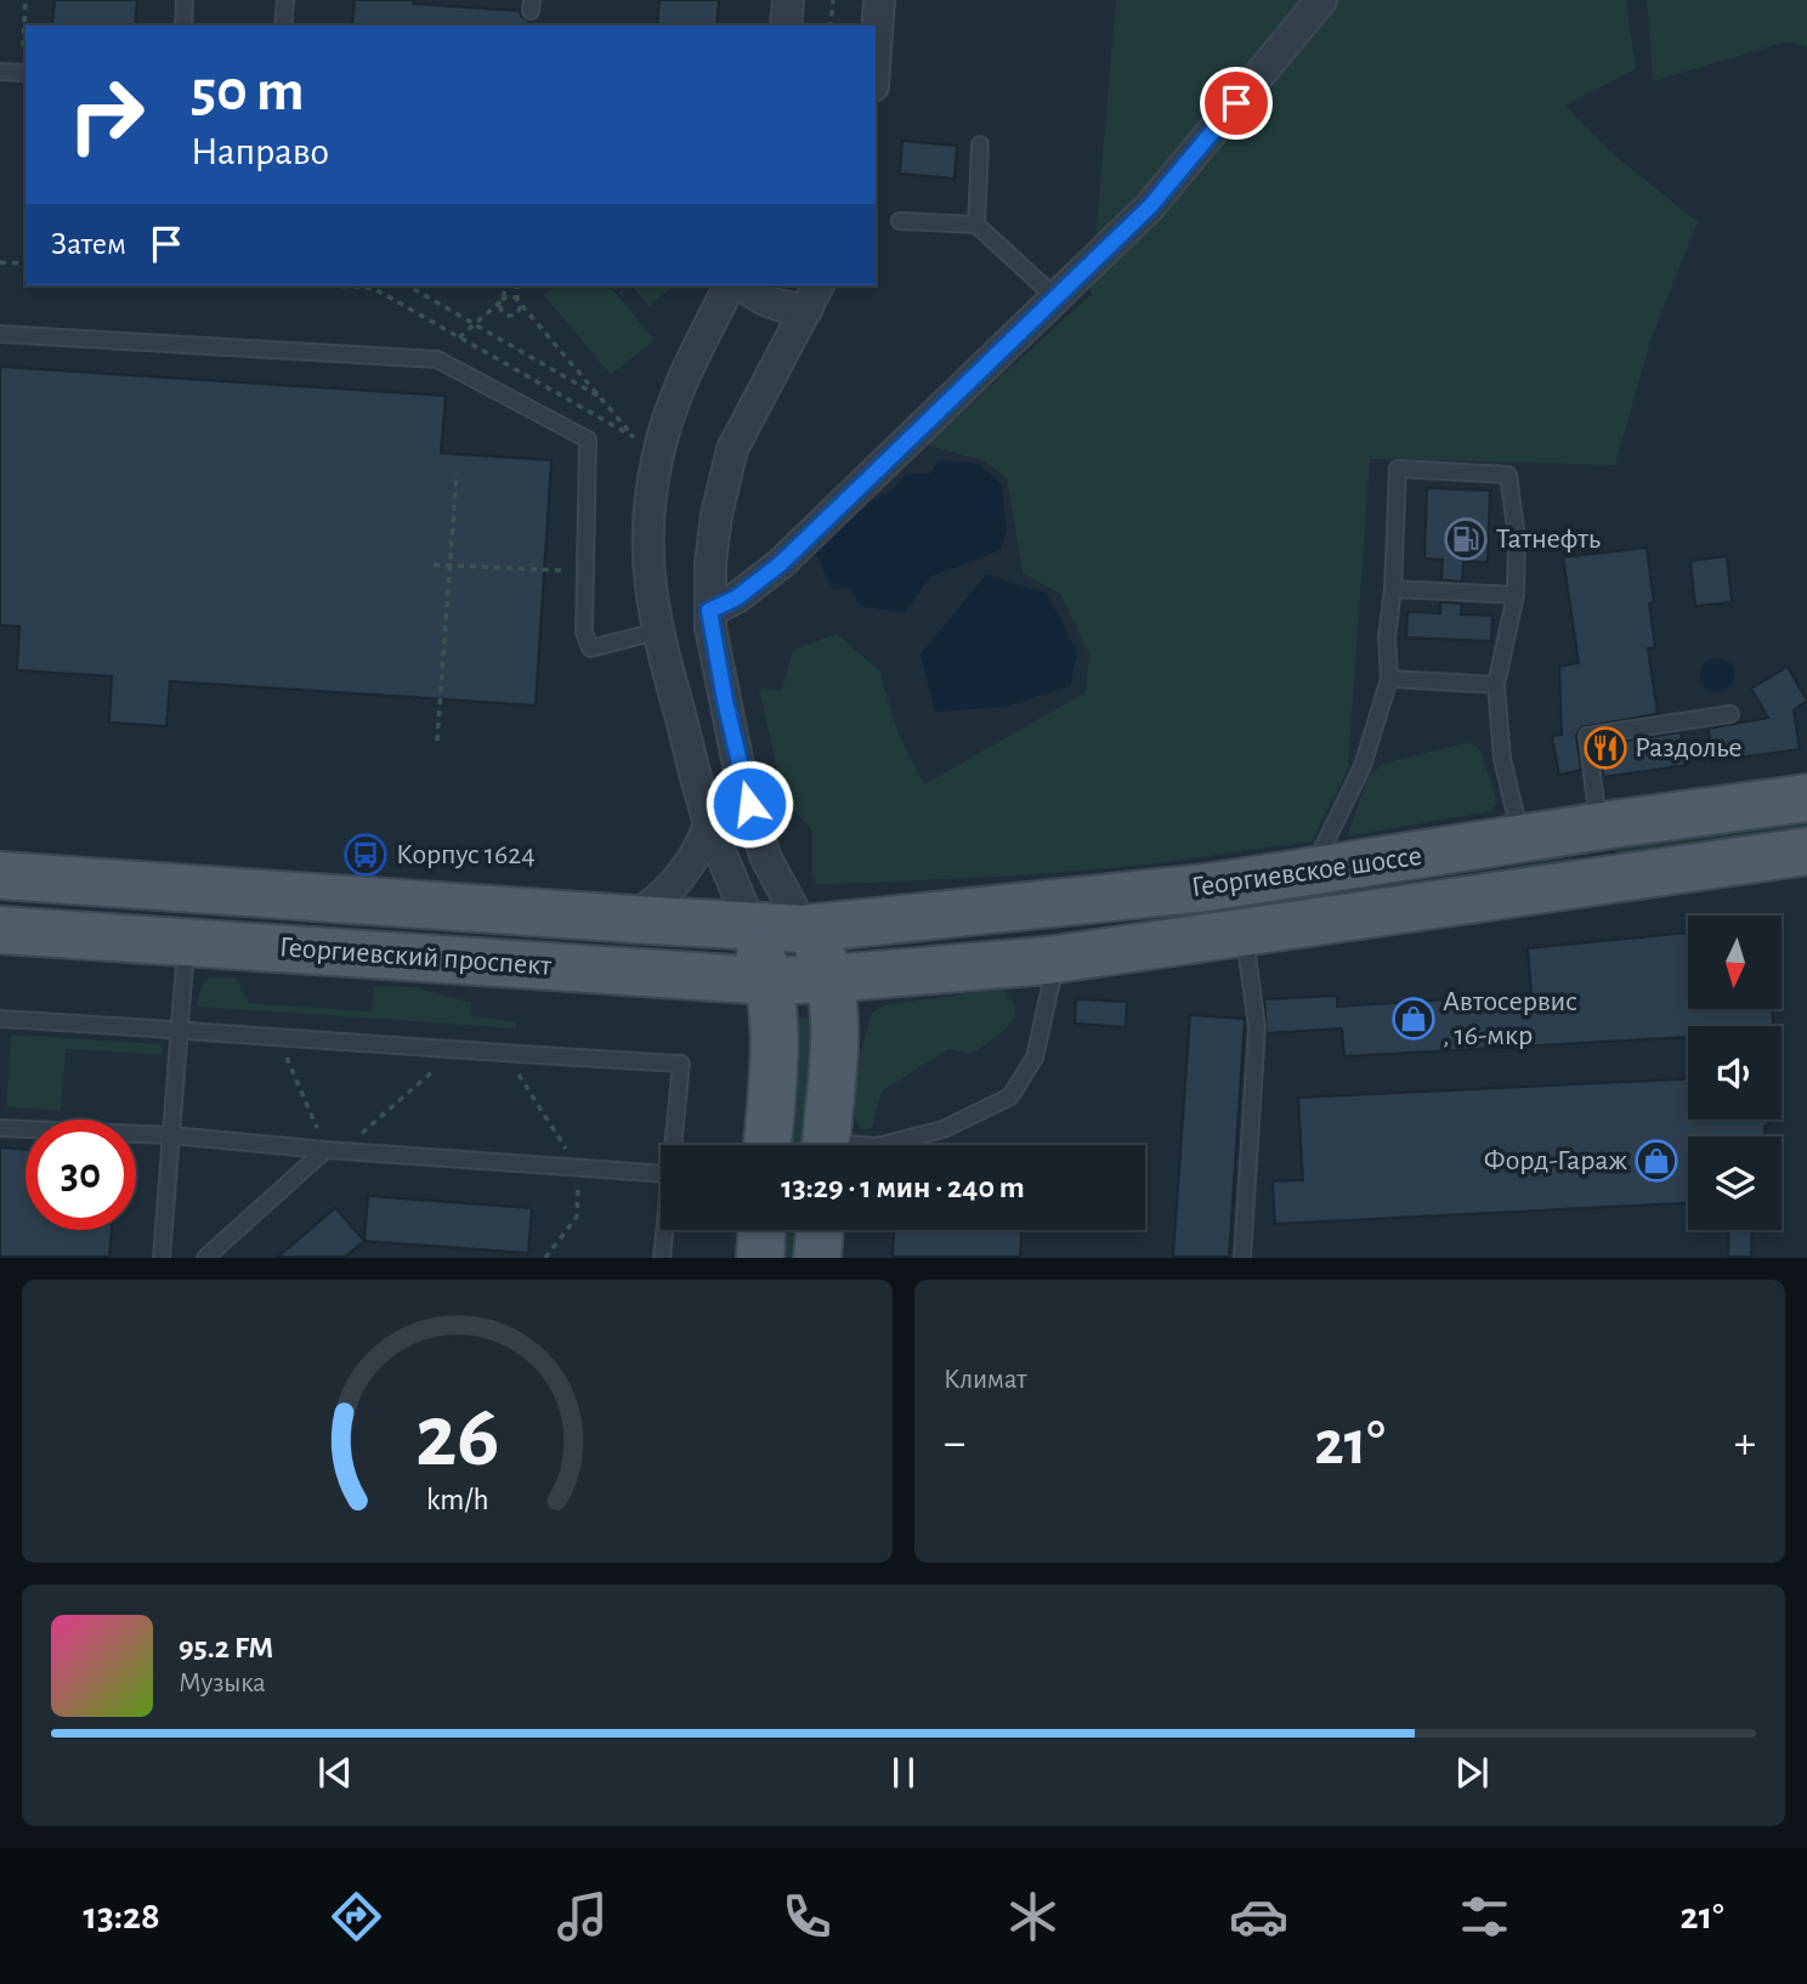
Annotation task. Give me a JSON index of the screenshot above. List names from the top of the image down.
{
  "streets": {
    "main road": ["Георгиевское шоссе", "Георгиевский проспект"]
  },
  "crossings": [
    ["Георгиевское шоссе", "Георгиевский проспект"]
  ],
  "places": {
    "fuel station": ["Татнефть"],
    "restaurant": ["Раздолье"],
    "bus stop": ["Корпус 1624"],
    "shop": ["Автосервис , 16-мкр", "Форд-Гараж"]
  },
  "north": "bottom",
  "page": {
    "turn": ["50 m", "Направо"],
    "then": "Затем",
    "limit": "30",
    "trip": "13:29 · 1 мин · 240 m",
    "tile": "Климат",
    "heat": ["−", "21°", "+"],
    "song": ["95.2 FM", "Музыка"],
    "tabs": ["13:28", "21°"],
    "gauge": ["26", "km/h"]
  }
}
